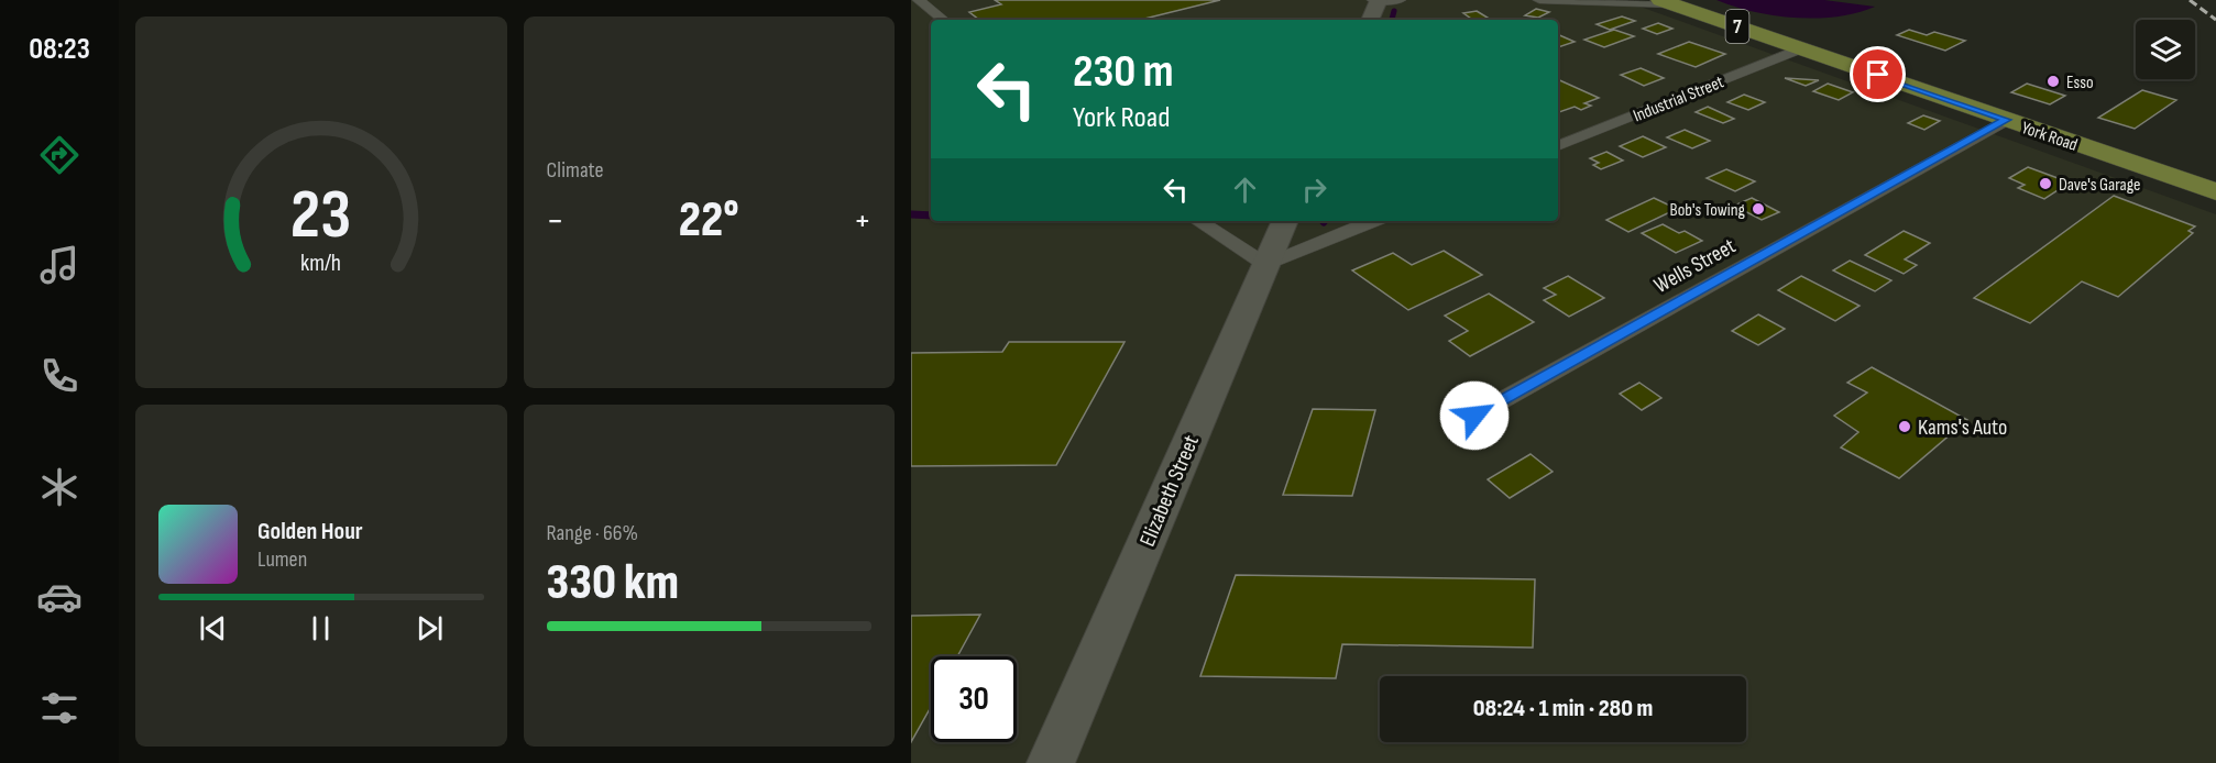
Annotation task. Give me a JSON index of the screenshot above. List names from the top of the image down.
{
  "streets": {
    "main road": ["7", "York Road"],
    "street": ["Industrial Street", "Wells Street", "Elizabeth Street"]
  },
  "crossings": [
    ["Industrial Street", "York Road"],
    ["York Road", "Wells Street"]
  ],
  "places": [
    "Esso",
    "Dave's Garage",
    "Bob's Towing",
    "Kams's Auto"
  ],
  "page": {
    "tabs": "08:23",
    "tile": [
      "Climate",
      ["Range · 66%", "330 km"]
    ],
    "turn": ["230 m", "York Road"],
    "heat": ["−", "22°", "+"],
    "song": ["Golden Hour", "Lumen"],
    "limit": "30",
    "trip": "08:24 · 1 min · 280 m",
    "gauge": ["23", "km/h"]
  }
}
